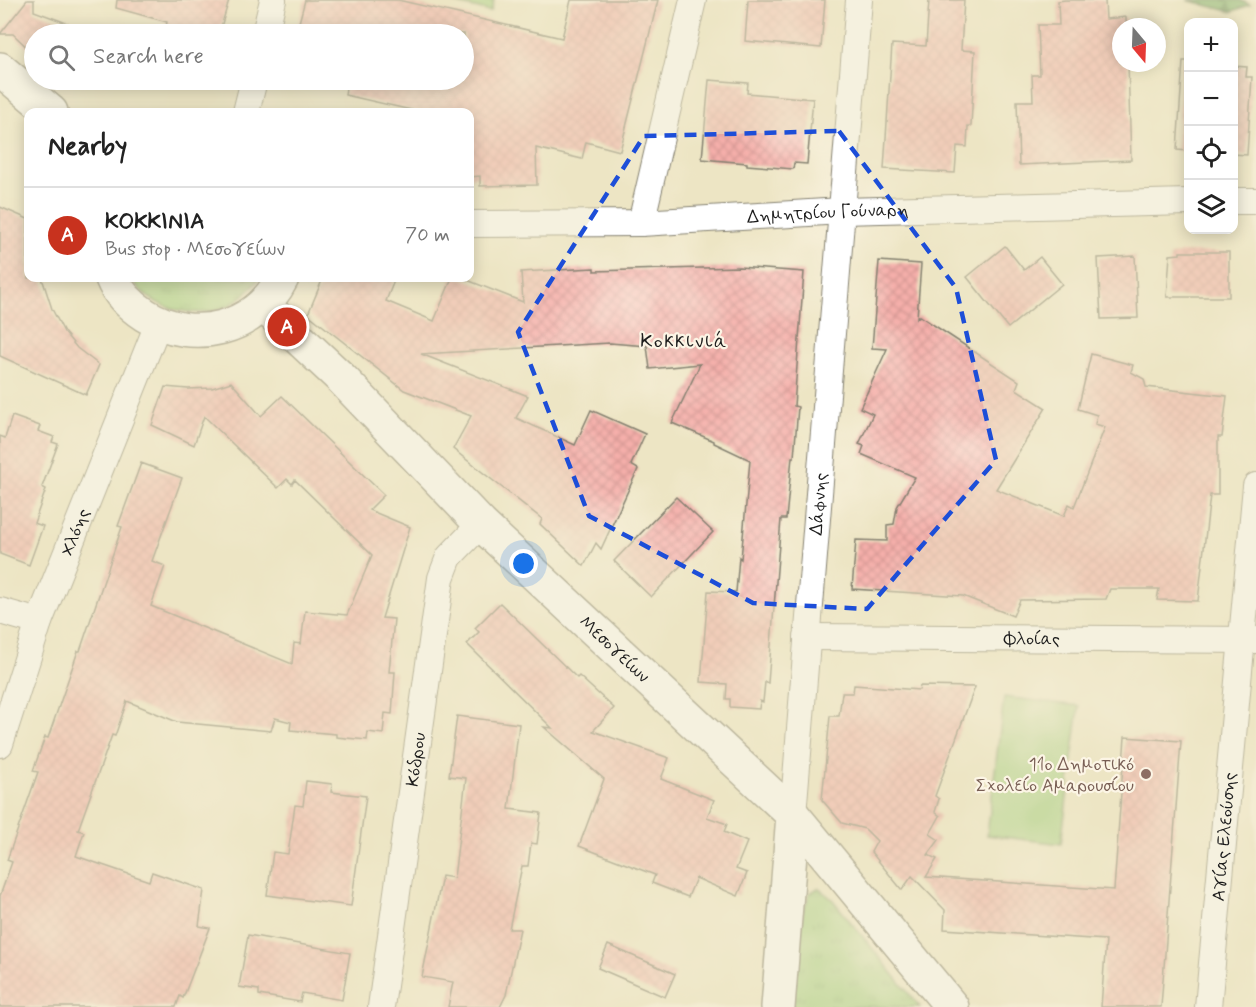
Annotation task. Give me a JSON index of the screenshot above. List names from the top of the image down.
{
  "streets": {
    "street": [
      "Δημητρίου Γούναρη",
      "Δάφνης",
      "Χλόης",
      "Φλοίας",
      "Μεσογείων",
      "Κόδρου",
      "Αγίας Ελεούσης"
    ]
  },
  "crossings": [
    ["Δημητρίου Γούναρη", "Δάφνης"],
    ["Δάφνης", "Φλοίας"],
    ["Δάφνης", "Μεσογείων"],
    ["Φλοίας", "Αγίας Ελεούσης"],
    ["Μεσογείων", "Κόδρου"]
  ],
  "districts": ["Κοκκινιά"],
  "places": ["11ο Δημοτικό Σχολείο Αμαρουσίου"],
  "north": "bottom",
  "page": {
    "map_buttons": ["+", "−"],
    "search": "Search here",
    "heading": "Nearby",
    "list": [
      {
        "mark": "A",
        "name": "ΚΟΚΚΙΝΙΑ",
        "note": "Bus stop · Μεσογείων",
        "value": "70 m"
      }
    ],
    "pins": "A"
  }
}
